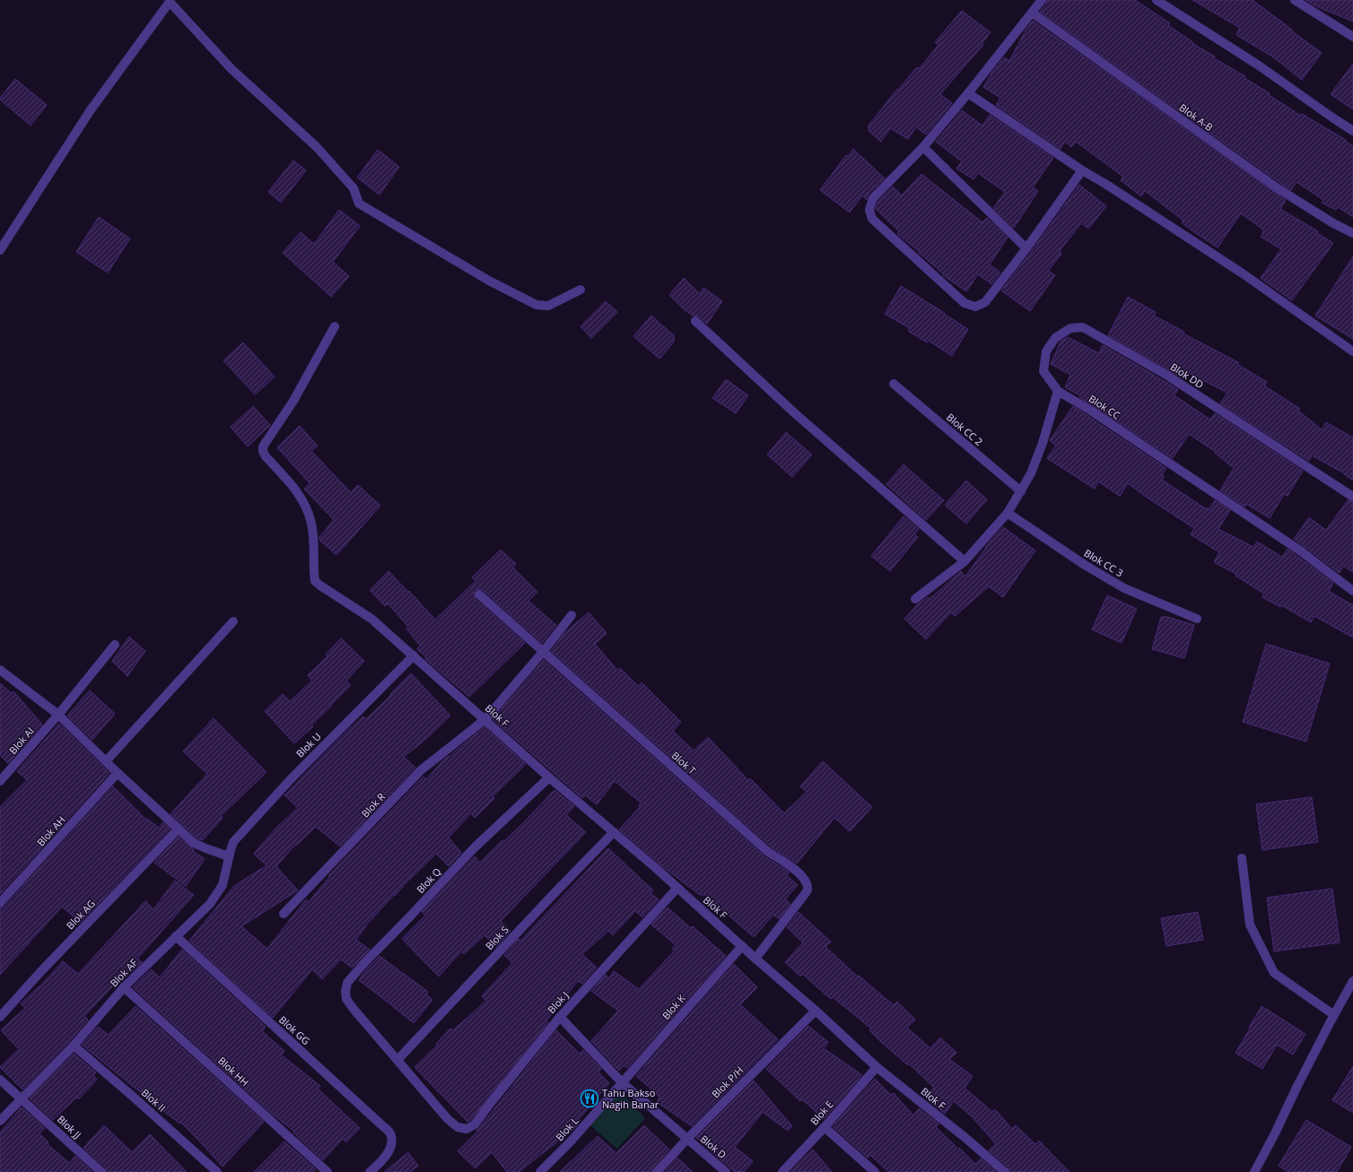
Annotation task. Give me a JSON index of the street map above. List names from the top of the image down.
{
  "streets": {
    "street": [
      "Blok A-B",
      "Blok DD",
      "Blok CC",
      "Blok CC 2",
      "Blok CC 3",
      "Blok F",
      "Blok AI",
      "Blok U",
      "Blok T",
      "Blok R",
      "Blok AH",
      "Blok Q",
      "Blok AG",
      "Blok S",
      "Blok AF",
      "Blok J",
      "Blok K",
      "Blok GG",
      "Blok HH",
      "Blok P/H",
      "Blok II",
      "Blok E",
      "Blok JJ",
      "Blok L",
      "Blok D"
    ]
  },
  "crossings": [
    ["Blok DD", "Blok CC"],
    ["Blok F", "Blok U"],
    ["Blok F", "Blok T"],
    ["Blok F", "Blok R"],
    ["Blok F", "Blok Q"],
    ["Blok F", "Blok S"],
    ["Blok F", "Blok J"],
    ["Blok F", "Blok K"],
    ["Blok F", "Blok P/H"],
    ["Blok F", "Blok E"],
    ["Blok U", "Blok AF"],
    ["Blok T", "Blok R"],
    ["Blok Q", "Blok S"],
    ["Blok Q", "Blok J"],
    ["Blok AF", "Blok GG"],
    ["Blok AF", "Blok HH"],
    ["Blok AF", "Blok II"],
    ["Blok AF", "Blok JJ"],
    ["Blok J", "Blok D"],
    ["Blok K", "Blok L"],
    ["Blok K", "Blok D"],
    ["Blok P/H", "Blok D"],
    ["Blok L", "Blok D"]
  ],
  "places": {
    "restaurant": ["Tahu Bakso Nagih Banar"]
  }
}
